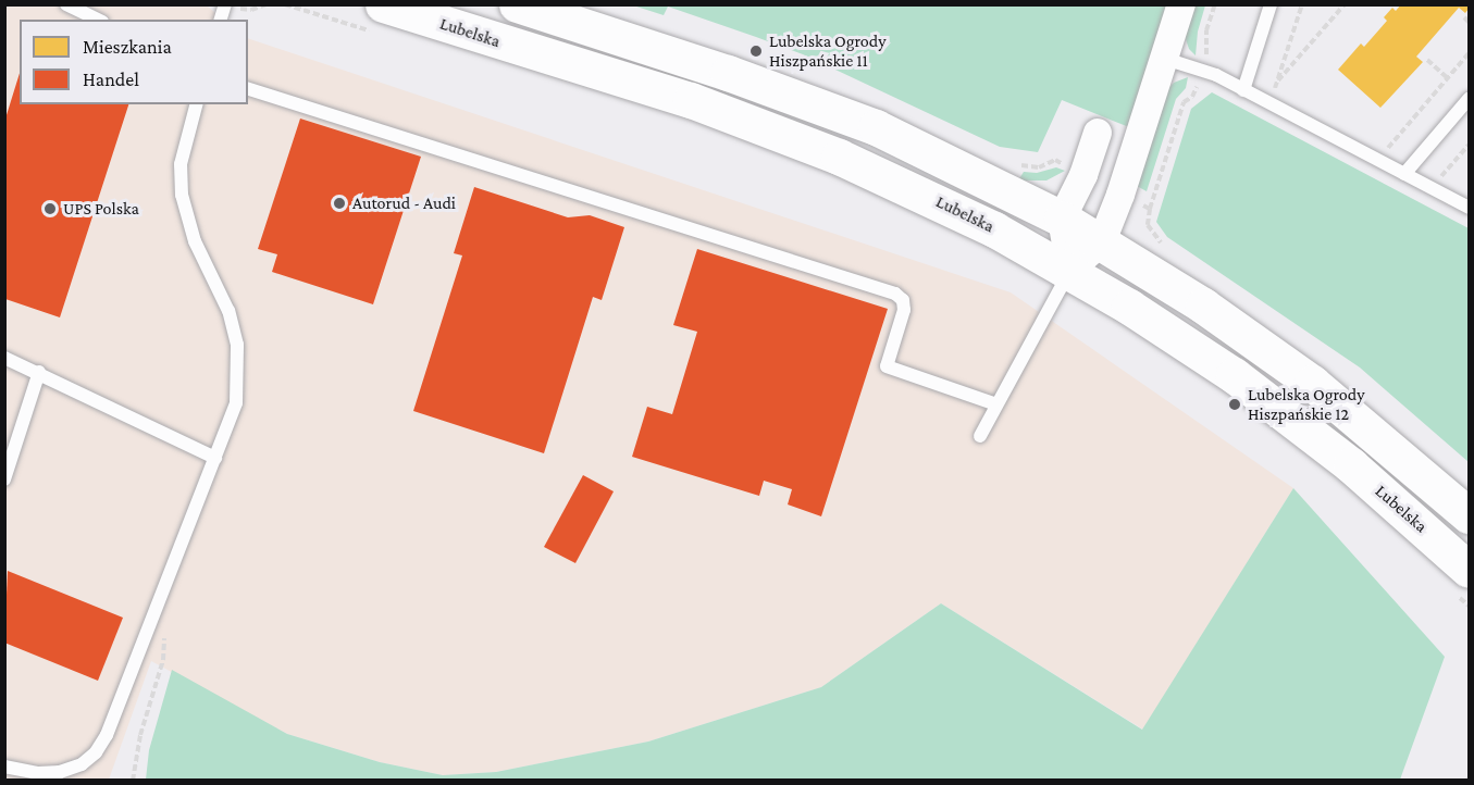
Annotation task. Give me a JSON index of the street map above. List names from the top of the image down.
{
  "streets": {
    "main road": ["Lubelska"]
  },
  "places": [
    "Lubelska Ogrody Hiszpańskie 11",
    "Autorud - Audi",
    "UPS Polska",
    "Lubelska Ogrody Hiszpańskie 12"
  ],
  "legend": ["Mieszkania", "Handel"]
}
